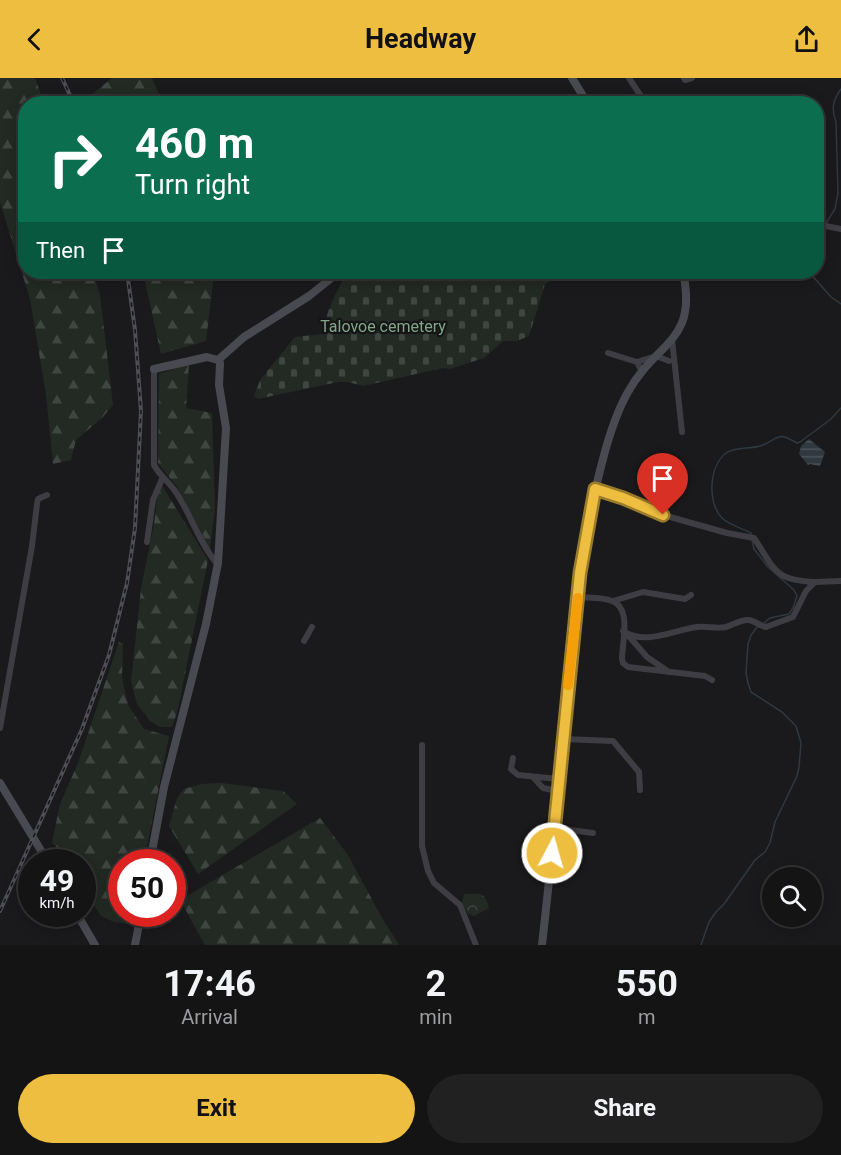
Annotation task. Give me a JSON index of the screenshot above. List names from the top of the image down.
{
  "parks": ["Talovoe cemetery"],
  "page": {
    "header": "Headway",
    "turn": ["460 m", "Turn right"],
    "then": "Then",
    "speed": "49 km/h",
    "limit": "50",
    "eta": [
      "17:46",
      "Arrival",
      "2",
      "min",
      "550",
      "m"
    ],
    "buttons": ["Exit", "Share"]
  }
}
